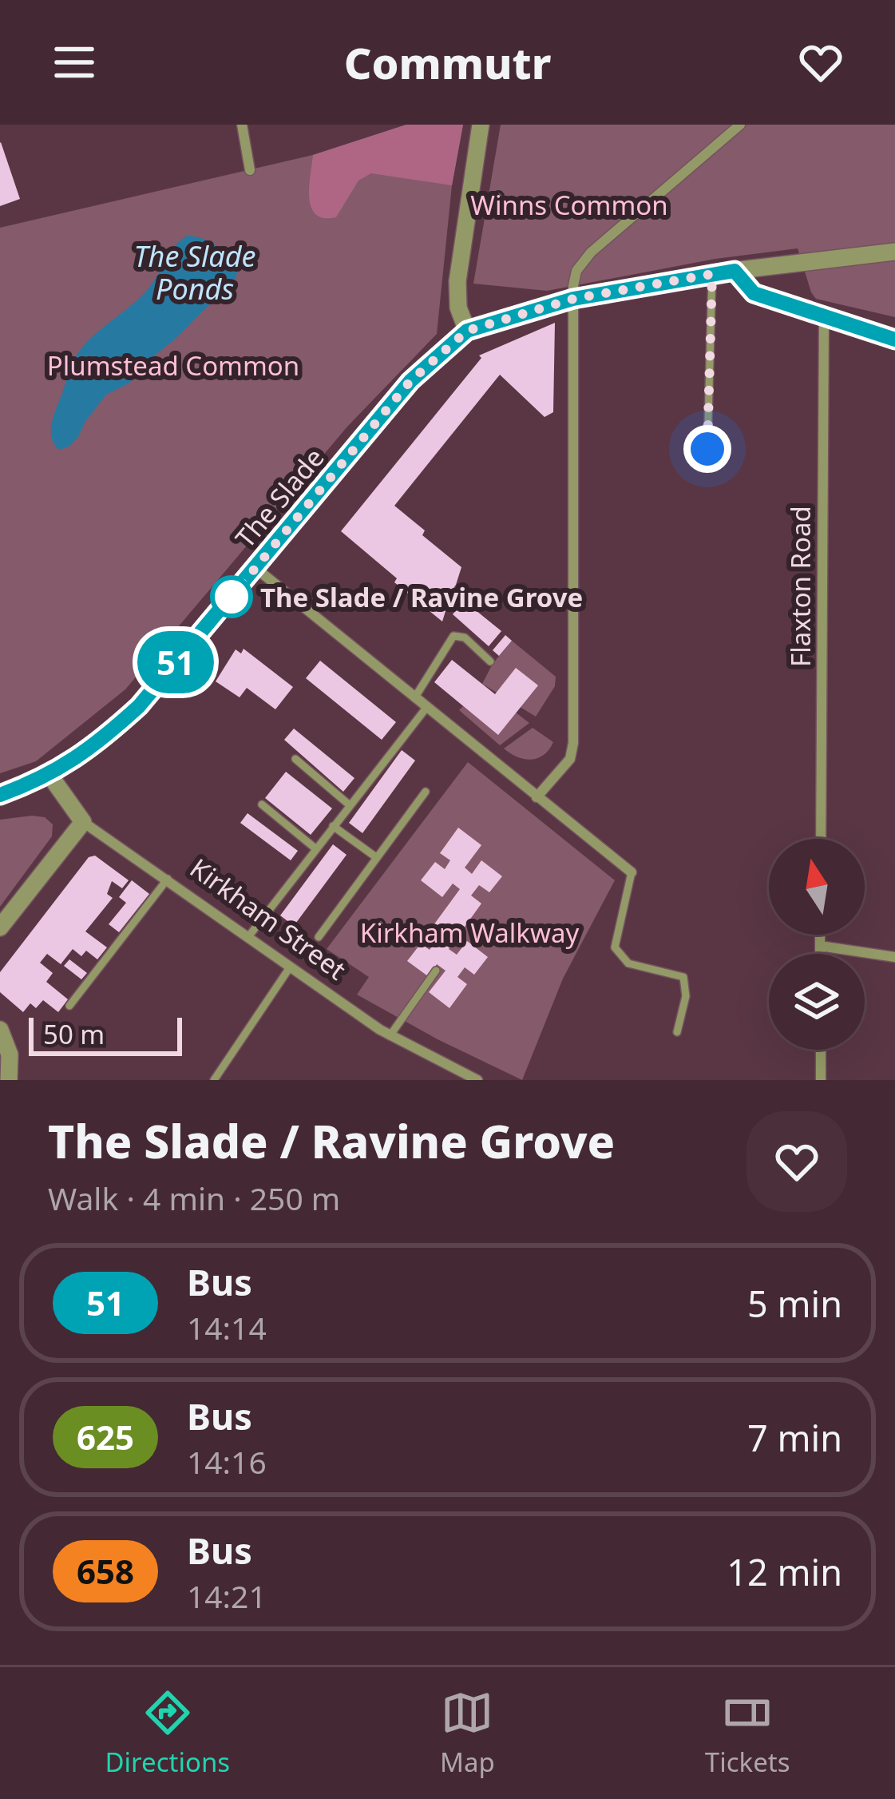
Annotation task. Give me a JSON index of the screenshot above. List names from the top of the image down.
{
  "streets": {
    "street": ["The Slade", "Flaxton Road", "Kirkham Street"]
  },
  "crossings": [
    ["The Slade", "Kirkham Street"]
  ],
  "water": ["The Slade Ponds"],
  "parks": ["Winns Common", "Plumstead Common", "Kirkham Walkway"],
  "places": ["The Slade / Ravine Grove"],
  "lines": ["bus line 51"],
  "scale_bar": "50 m",
  "north": "top",
  "page": {
    "header": "Commutr",
    "on_map": "51",
    "scale": "50 m",
    "heading": ["The Slade / Ravine Grove", "Walk · 4 min · 250 m"],
    "list": [
      {
        "mark": "51",
        "name": "Bus",
        "note": "14:14",
        "value": "5 min"
      },
      {
        "mark": "625",
        "name": "Bus",
        "note": "14:16",
        "value": "7 min"
      },
      {
        "mark": "658",
        "name": "Bus",
        "note": "14:21",
        "value": "12 min"
      }
    ],
    "tabs": ["Directions", "Map", "Tickets"]
  }
}
